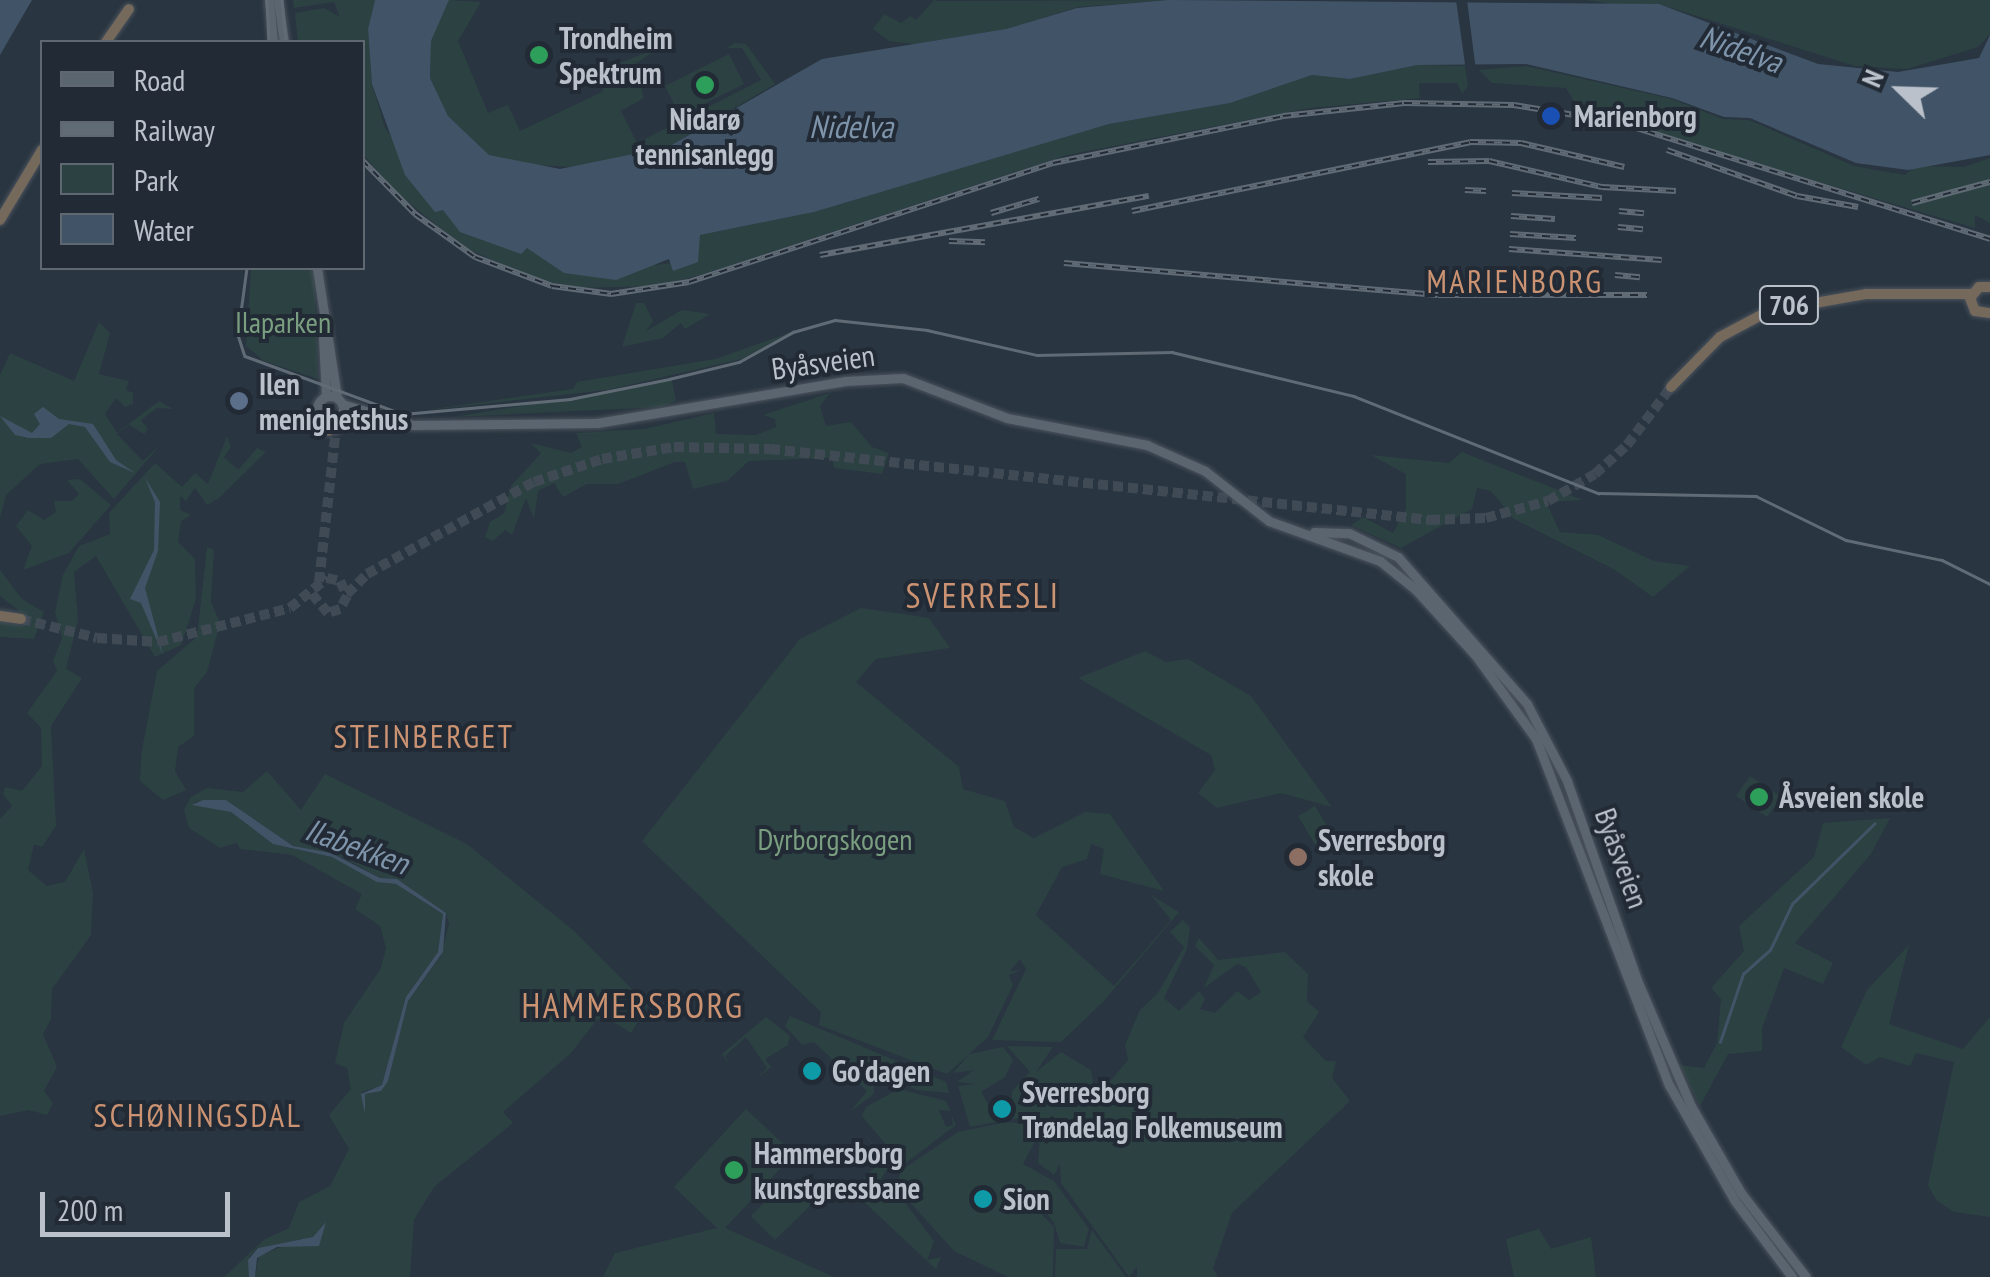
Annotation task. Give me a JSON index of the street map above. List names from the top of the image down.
{
  "streets": {
    "highway": ["706"],
    "main road": ["Byåsveien"]
  },
  "districts": [
    "MARIENBORG",
    "SVERRESLI",
    "STEINBERGET",
    "HAMMERSBORG",
    "SCHØNINGSDAL"
  ],
  "water": ["Nidelva", "Ilabekken"],
  "parks": ["Ilaparken", "Dyrborgskogen"],
  "places": [
    "Trondheim Spektrum",
    "Nidarø tennisanlegg",
    "Marienborg",
    "Ilen menighetshus",
    "Åsveien skole",
    "Sverresborg skole",
    "Go'dagen",
    "Sverresborg Trøndelag Folkemuseum",
    "Hammersborg kunstgressbane",
    "Sion"
  ],
  "legend": [
    "Road",
    "Railway",
    "Park",
    "Water"
  ],
  "scale_bar": "200 m",
  "north": "top left"
}
